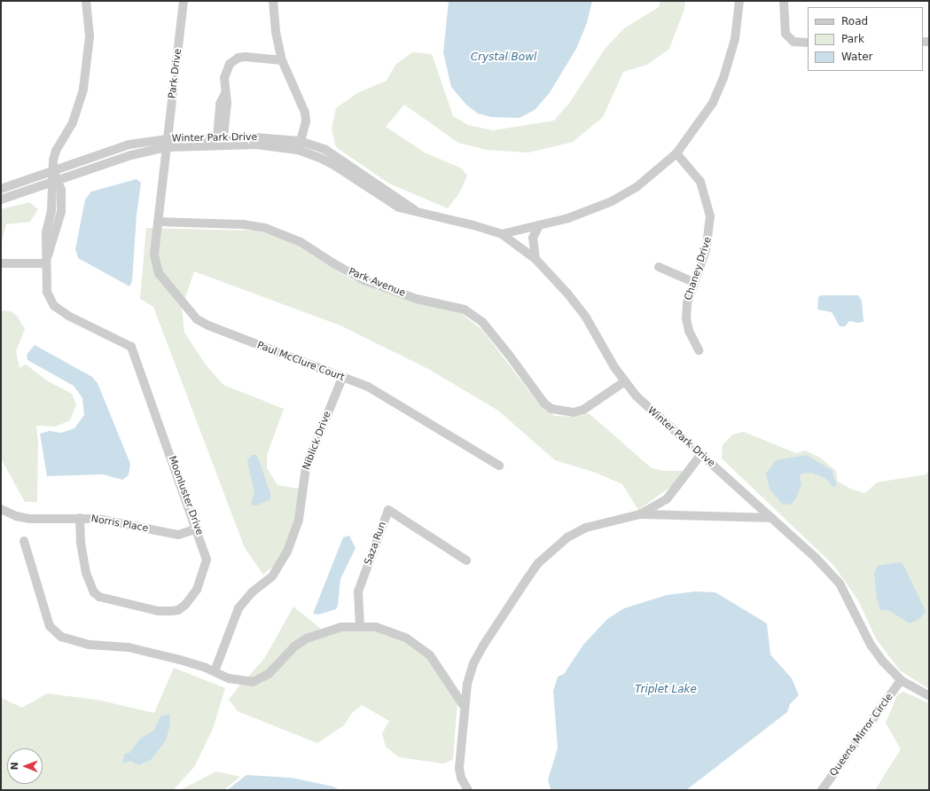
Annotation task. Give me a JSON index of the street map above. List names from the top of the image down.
{
  "streets": {
    "street": [
      "Park Drive",
      "Winter Park Drive",
      "Chaney Drive",
      "Park Avenue",
      "Paul McClure Court",
      "Niblick Drive",
      "Moonluster Drive",
      "Norris Place",
      "Saza Run",
      "Queens Mirror Circle"
    ]
  },
  "crossings": [
    ["Park Drive", "Winter Park Drive"],
    ["Winter Park Drive", "Park Avenue"],
    ["Winter Park Drive", "Moonluster Drive"],
    ["Winter Park Drive", "Queens Mirror Circle"],
    ["Park Avenue", "Paul McClure Court"],
    ["Paul McClure Court", "Niblick Drive"],
    ["Moonluster Drive", "Norris Place"]
  ],
  "water": ["Crystal Bowl", "Triplet Lake"],
  "legend": ["Road", "Park", "Water"],
  "north": "left"
}
